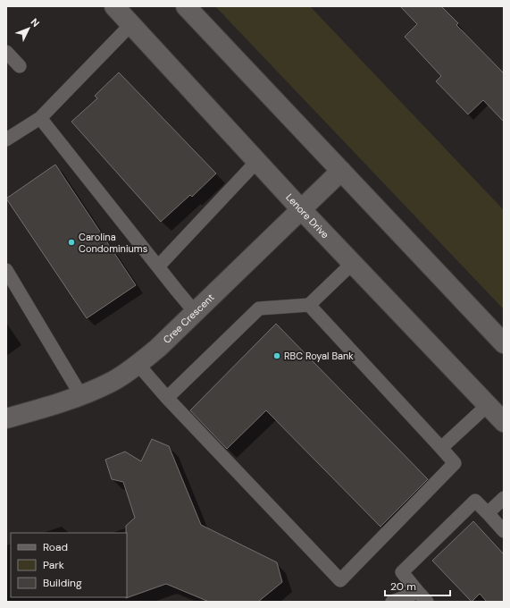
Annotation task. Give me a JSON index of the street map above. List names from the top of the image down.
{
  "streets": {
    "main road": ["Lenore Drive", "Cree Crescent"]
  },
  "crossings": [
    ["Lenore Drive", "Cree Crescent"]
  ],
  "places": ["Carolina Condominiums", "RBC Royal Bank"],
  "legend": ["Road", "Park", "Building"],
  "scale_bar": "20 m",
  "north": "top right"
}
